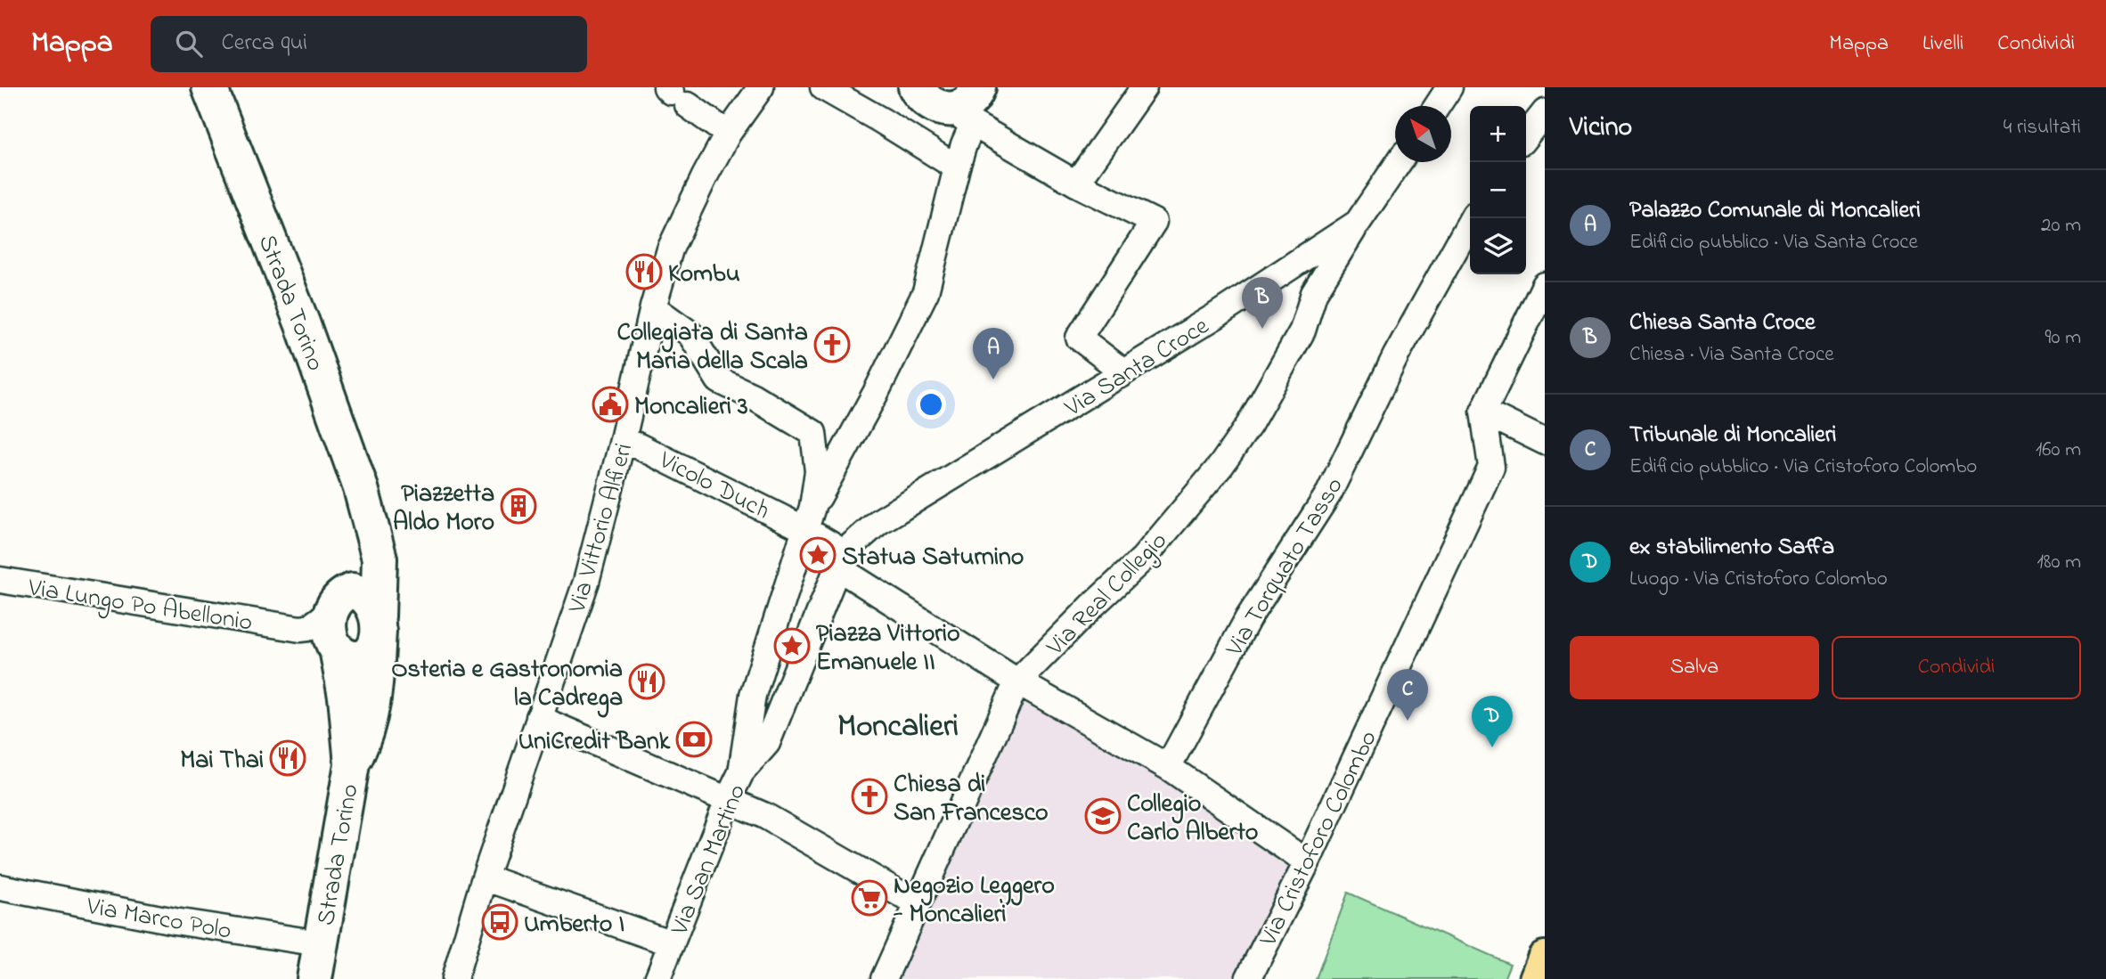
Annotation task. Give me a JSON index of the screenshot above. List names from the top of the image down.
{
  "streets": {
    "main road": ["Strada Torino"],
    "street": [
      "Via Santa Croce",
      "Vicolo Duch",
      "Via Vittorio Alfieri",
      "Via Torquato Tasso",
      "Via Real Collegio",
      "Via Lungo Po Abellonio",
      "Via Cristoforo Colombo",
      "Via San Martino",
      "Via Marco Polo"
    ]
  },
  "crossings": [
    ["Strada Torino", "Via Lungo Po Abellonio"],
    ["Strada Torino", "Via Marco Polo"],
    ["Via Santa Croce", "Via Real Collegio"],
    ["Vicolo Duch", "Via Vittorio Alfieri"]
  ],
  "districts": ["Moncalieri"],
  "places": {
    "restaurant": ["Kombu", "Osteria e Gastronomia la Cadrega", "Mai Thai"],
    "church": ["Collegiata di Santa Maria della Scala", "Chiesa di San Francesco"],
    "public building": ["Moncalieri 3"],
    "building": ["Piazzetta Aldo Moro"],
    "place": ["Statua Saturnino", "Piazza Vittorio Emanuele II"],
    "bank": ["UniCredit Bank"],
    "school or university": ["Collegio Carlo Alberto"],
    "supermarket": ["Negozio Leggero - Moncalieri"],
    "bus stop": ["Umberto I"]
  },
  "north": "top left",
  "page": {
    "header": "Mappa",
    "search": "Cerca qui",
    "nav": ["Mappa", "Livelli", "Condividi"],
    "heading": ["Vicino", "4 risultati"],
    "map_buttons": ["+", "−"],
    "list": [
      {
        "mark": "A",
        "name": "Palazzo Comunale di Moncalieri",
        "note": "Edificio pubblico · Via Santa Croce",
        "value": "20 m"
      },
      {
        "mark": "B",
        "name": "Chiesa Santa Croce",
        "note": "Chiesa · Via Santa Croce",
        "value": "90 m"
      },
      {
        "mark": "C",
        "name": "Tribunale di Moncalieri",
        "note": "Edificio pubblico · Via Cristoforo Colombo",
        "value": "160 m"
      },
      {
        "mark": "D",
        "name": "ex stabilimento Saffa",
        "note": "Luogo · Via Cristoforo Colombo",
        "value": "180 m"
      }
    ],
    "pins": [
      "B",
      "A",
      "C",
      "D"
    ],
    "buttons": ["Salva", "Condividi"]
  }
}
